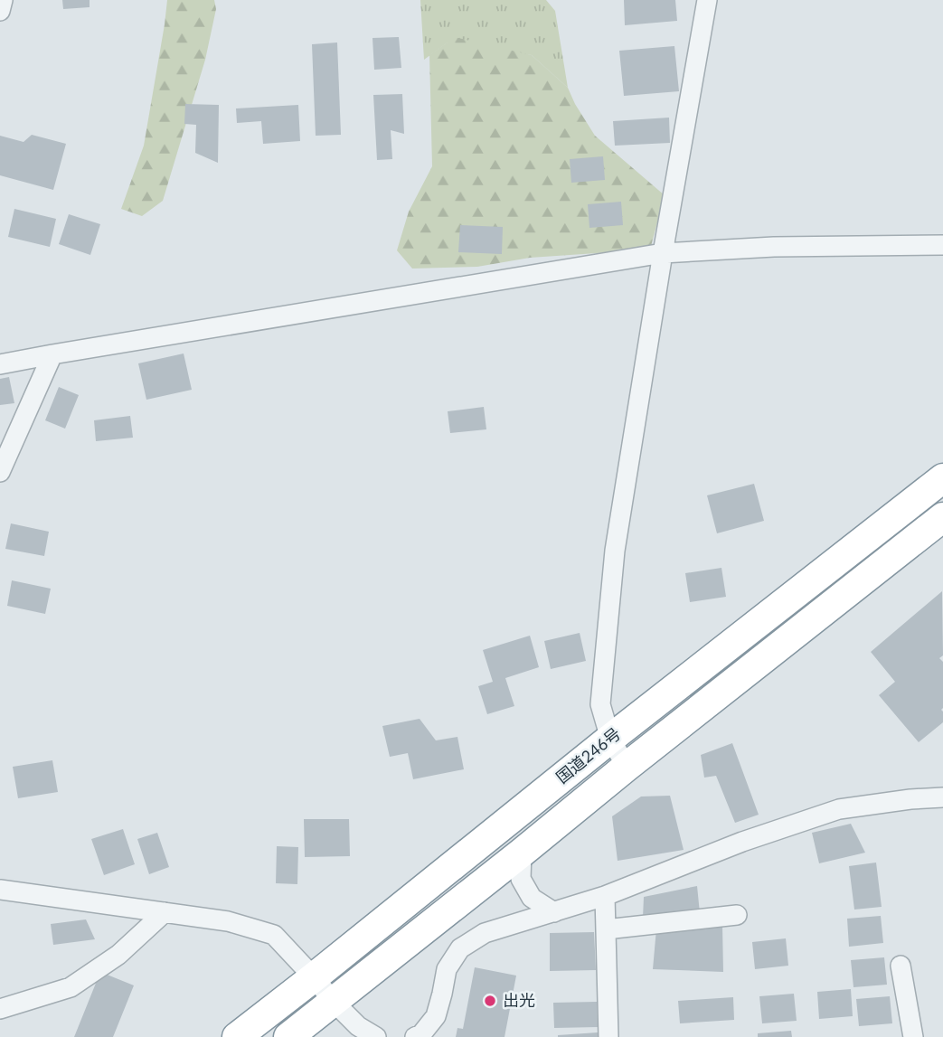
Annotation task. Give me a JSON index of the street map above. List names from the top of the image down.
{
  "streets": {
    "highway": ["国道246号"]
  },
  "places": ["出光"]
}
